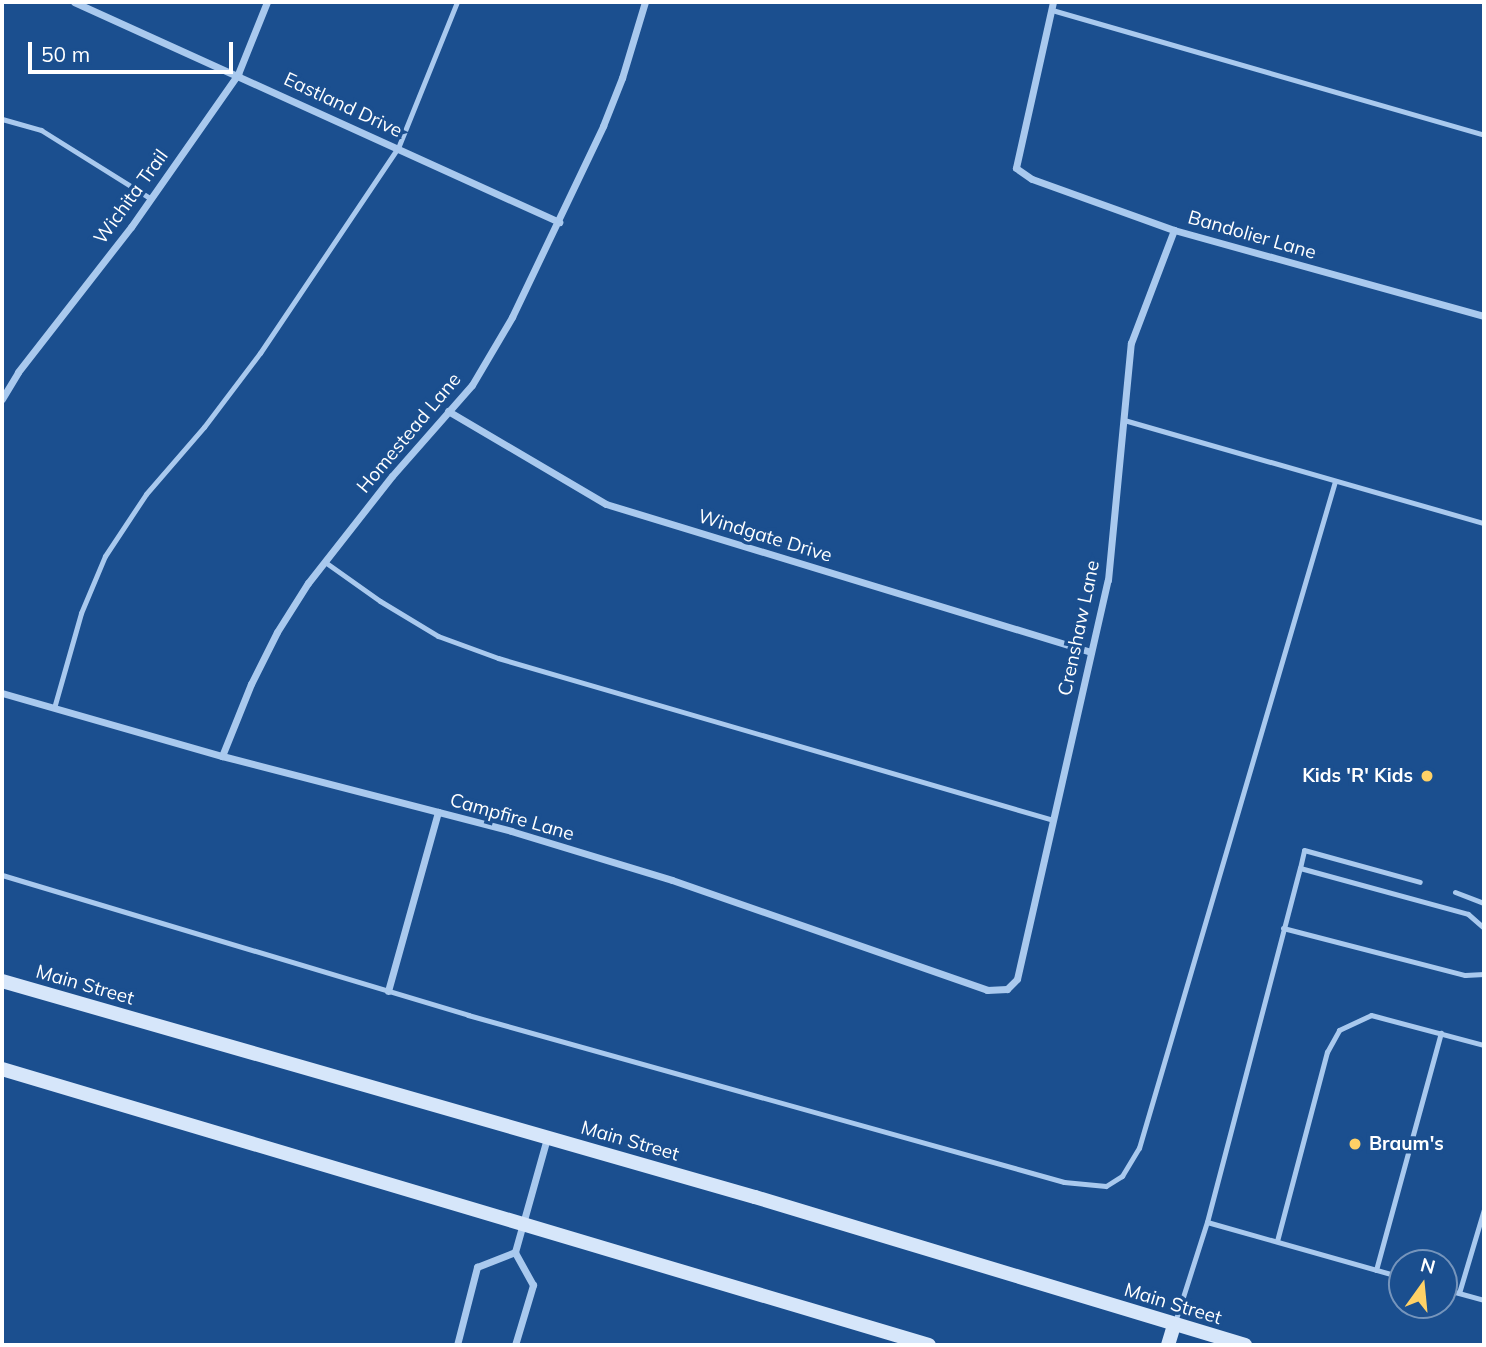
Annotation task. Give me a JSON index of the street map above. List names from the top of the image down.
{
  "streets": {
    "main road": ["Main Street"],
    "street": [
      "Eastland Drive",
      "Wichita Trail",
      "Bandolier Lane",
      "Homestead Lane",
      "Windgate Drive",
      "Crenshaw Lane",
      "Campfire Lane"
    ]
  },
  "crossings": [
    ["Eastland Drive", "Wichita Trail"],
    ["Eastland Drive", "Homestead Lane"],
    ["Bandolier Lane", "Crenshaw Lane"],
    ["Homestead Lane", "Windgate Drive"],
    ["Homestead Lane", "Campfire Lane"],
    ["Windgate Drive", "Crenshaw Lane"],
    ["Crenshaw Lane", "Campfire Lane"]
  ],
  "places": ["Kids 'R' Kids", "Braum's"],
  "scale_bar": "50 m",
  "north": "top"
}
